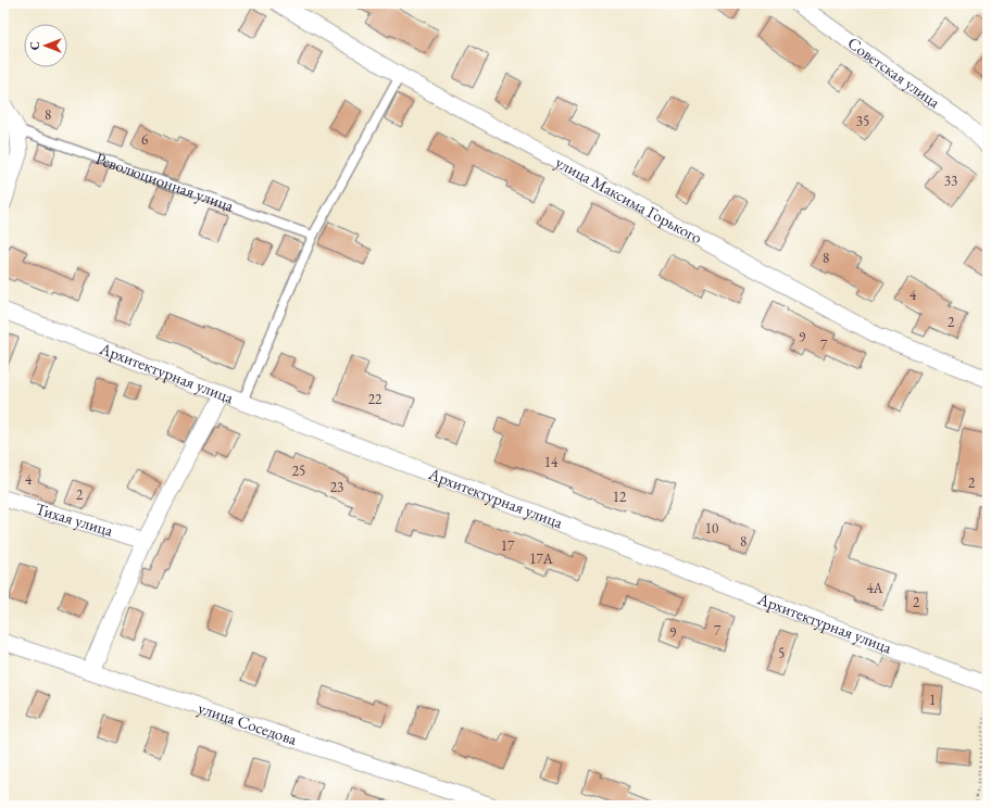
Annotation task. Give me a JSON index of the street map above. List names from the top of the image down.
{
  "streets": {
    "street": [
      "Советская улица",
      "улица Максима Горького",
      "Архитектурная улица",
      "Тихая улица",
      "улица Соседова"
    ],
    "lane": ["Революционная улица"]
  },
  "house_numbers": [
    "8",
    "35",
    "6",
    "33",
    "8",
    "4",
    "2",
    "9",
    "7",
    "22",
    "14",
    "25",
    "4",
    "2",
    "23",
    "2",
    "12",
    "10",
    "8",
    "17",
    "17А",
    "4А",
    "2",
    "7",
    "9",
    "5",
    "1"
  ],
  "north": "left"
}
